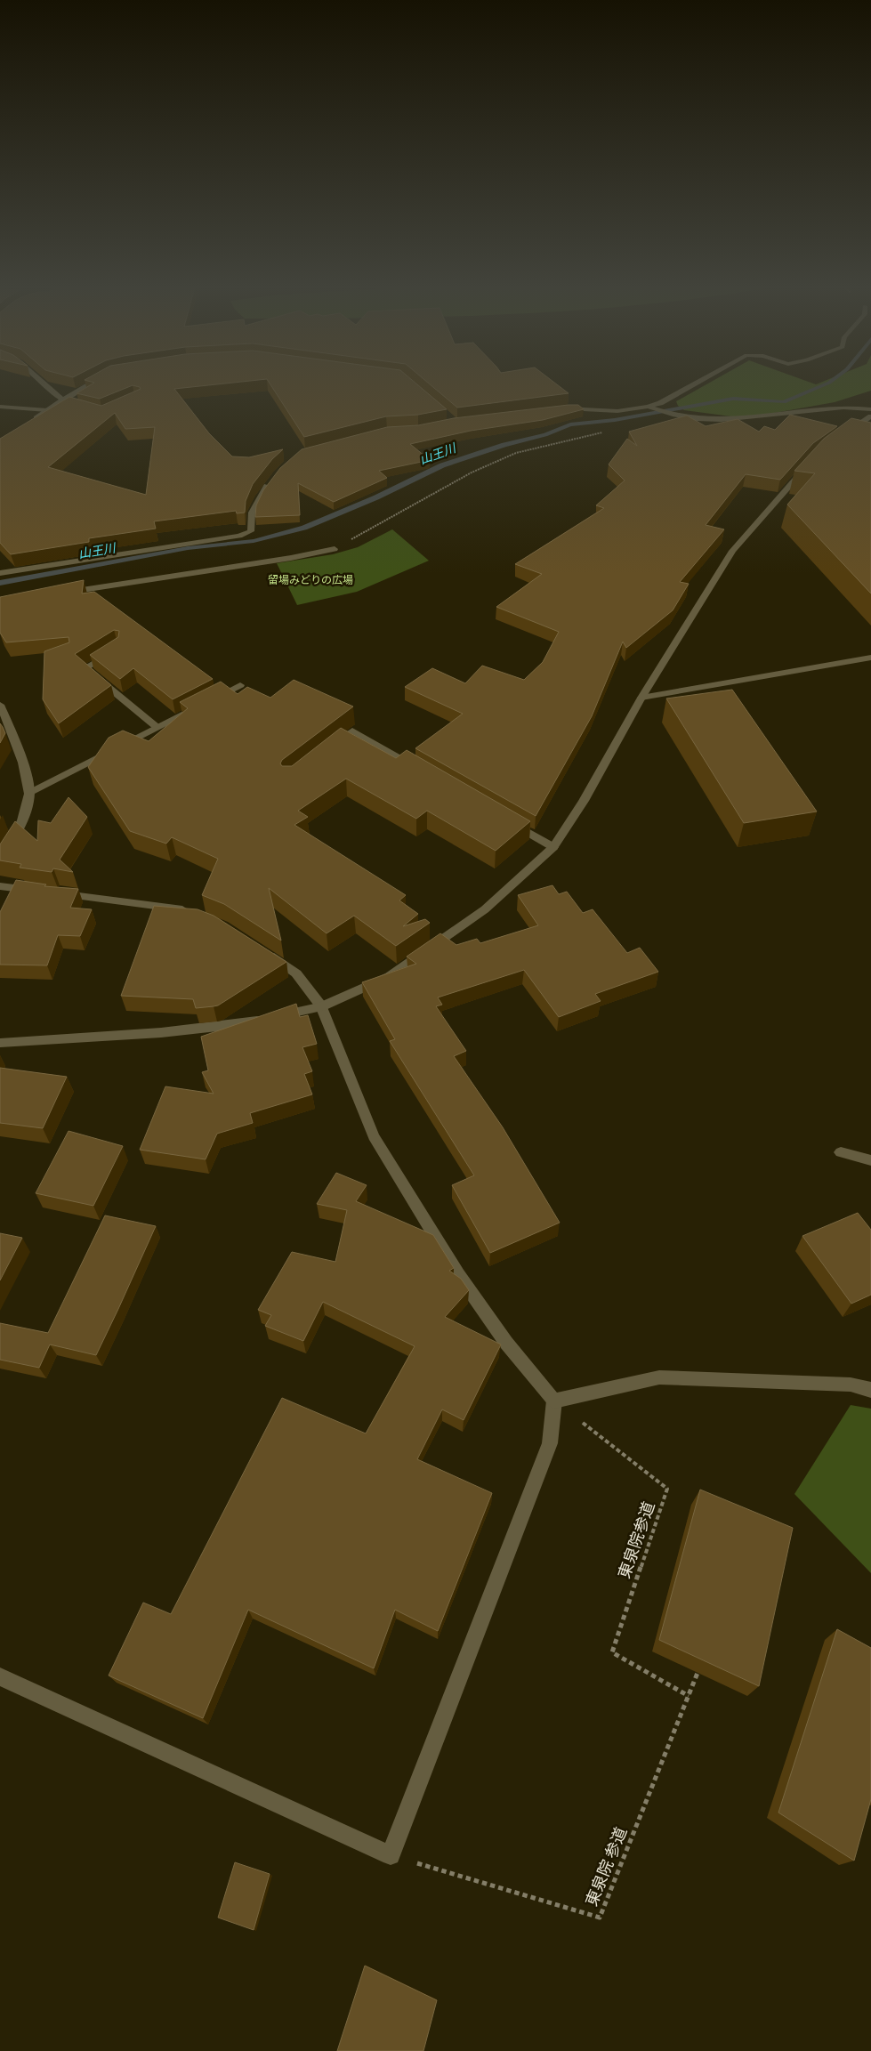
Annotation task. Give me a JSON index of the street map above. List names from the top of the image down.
{
  "streets": {
    "path": ["東泉院参道", "東泉院 参道"]
  },
  "crossings": [
    ["東泉院参道", "東泉院 参道"]
  ],
  "water": ["山王川"],
  "parks": ["留場みどりの広場"]
}
